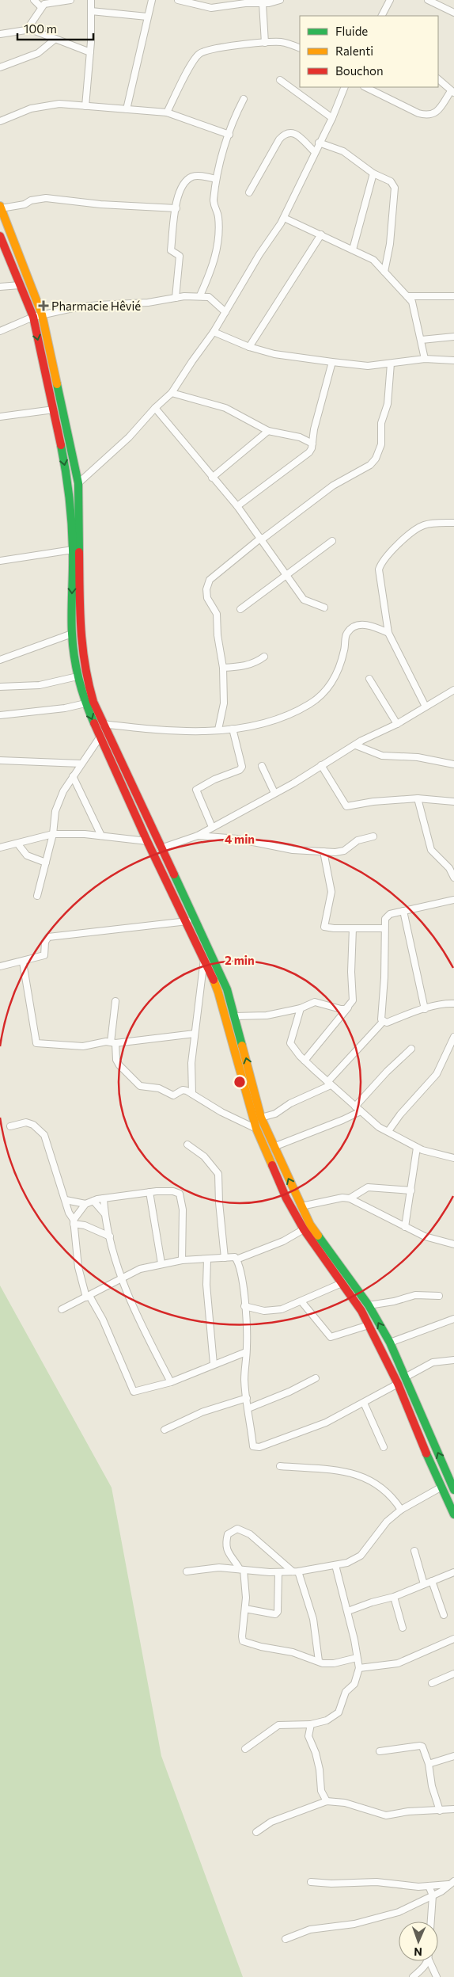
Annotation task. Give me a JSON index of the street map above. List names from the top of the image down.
{
  "places": {
    "health": ["Pharmacie Hêvié"]
  },
  "legend": ["Fluide", "Ralenti", "Bouchon"],
  "scale_bar": "100 m",
  "north": "bottom",
  "rings": ["4 min", "2 min"]
}
